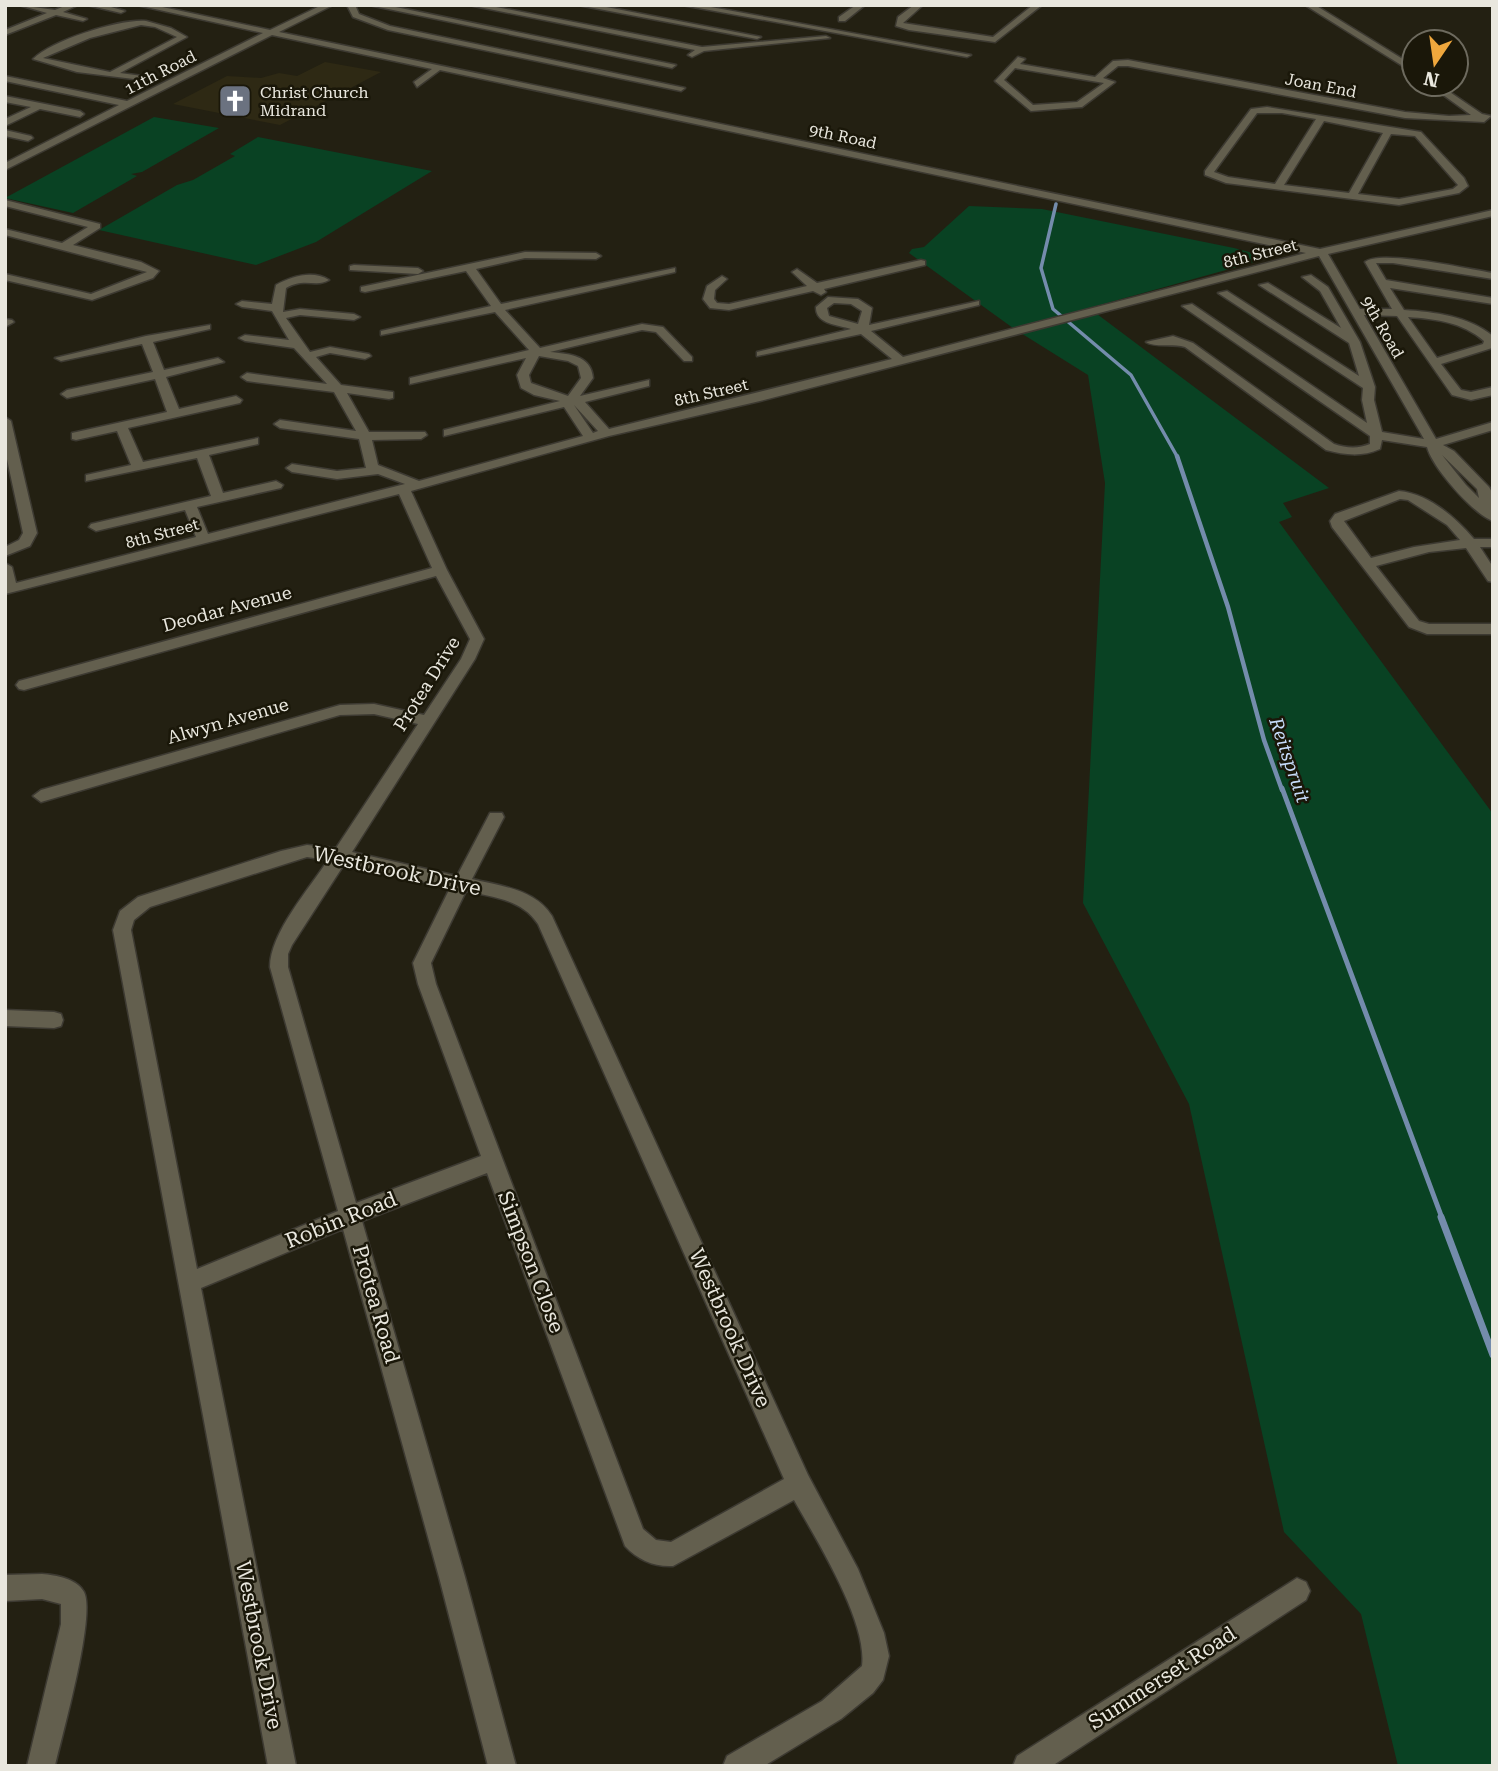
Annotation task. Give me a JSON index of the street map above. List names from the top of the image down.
{
  "streets": {
    "street": [
      "11th Road",
      "Joan End",
      "9th Road",
      "8th Street",
      "Deodar Avenue",
      "Protea Drive",
      "Alwyn Avenue",
      "Westbrook Drive",
      "Robin Road",
      "Simpson Close",
      "Protea Road",
      "Summerset Road"
    ]
  },
  "crossings": [
    ["11th Road", "9th Road"],
    ["9th Road", "8th Street"],
    ["8th Street", "Protea Drive"],
    ["Deodar Avenue", "Protea Drive"],
    ["Protea Drive", "Alwyn Avenue"],
    ["Protea Drive", "Westbrook Drive"],
    ["Protea Drive", "Protea Road"],
    ["Westbrook Drive", "Robin Road"],
    ["Westbrook Drive", "Simpson Close"],
    ["Westbrook Drive", "Protea Road"],
    ["Robin Road", "Simpson Close"],
    ["Robin Road", "Protea Road"]
  ],
  "water": ["Reitspruit"],
  "places": {
    "church": ["Christ Church Midrand"]
  },
  "north": "bottom"
}
